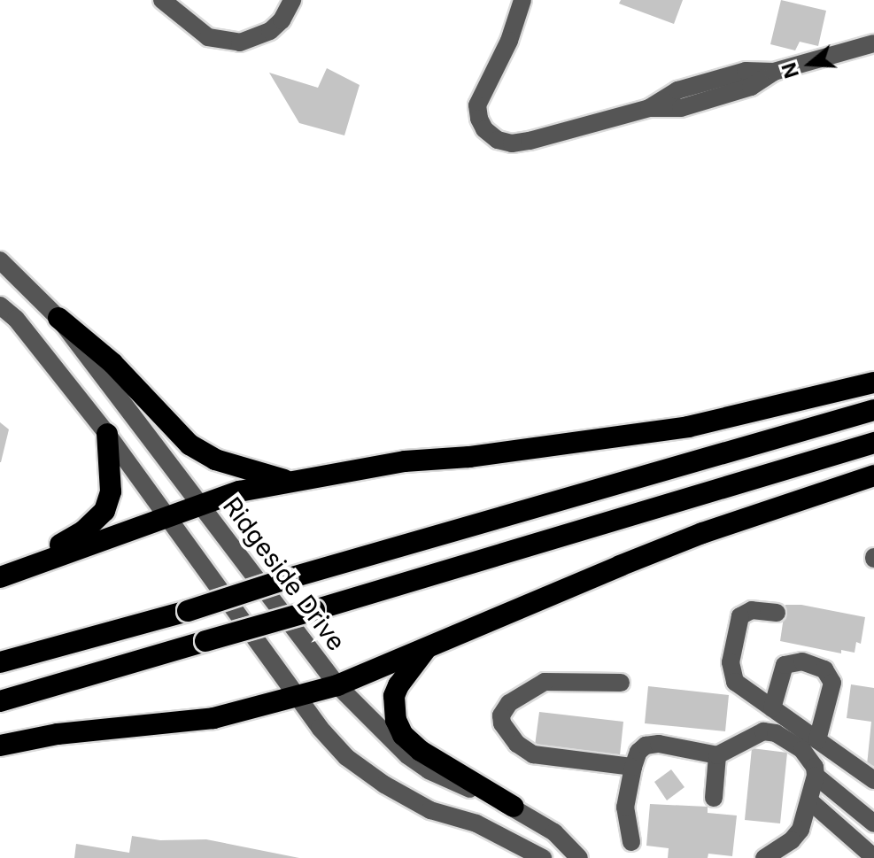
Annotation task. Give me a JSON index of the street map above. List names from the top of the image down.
{
  "streets": {
    "street": ["Ridgeside Drive"]
  },
  "north": "left"
}
